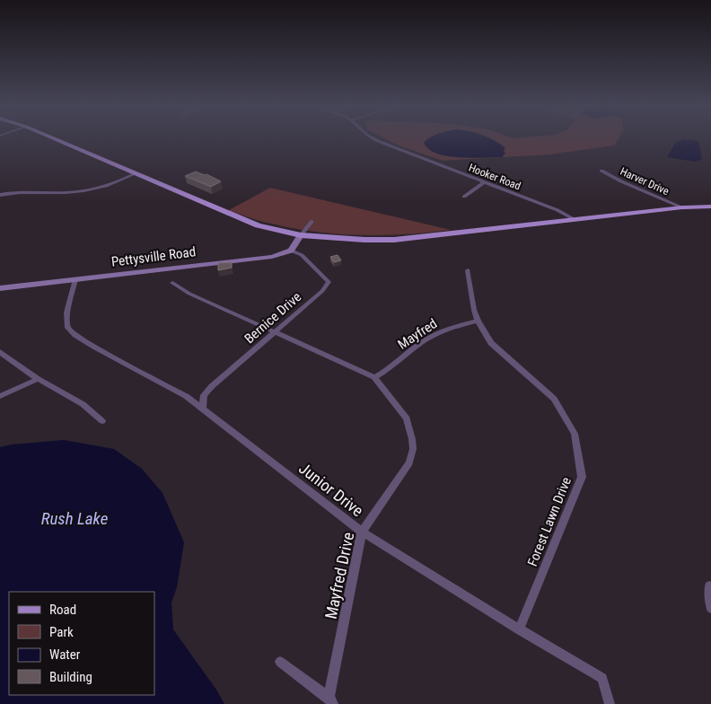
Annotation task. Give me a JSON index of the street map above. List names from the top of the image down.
{
  "streets": {
    "main road": ["Pettysville Road"],
    "street": [
      "Hooker Road",
      "Harver Drive",
      "Bernice Drive",
      "Mayfred",
      "Junior Drive",
      "Forest Lawn Drive",
      "Mayfred Drive"
    ]
  },
  "crossings": [
    ["Pettysville Road", "Bernice Drive"],
    ["Pettysville Road", "Junior Drive"],
    ["Bernice Drive", "Junior Drive"],
    ["Mayfred", "Forest Lawn Drive"],
    ["Mayfred", "Mayfred Drive"],
    ["Junior Drive", "Forest Lawn Drive"],
    ["Junior Drive", "Mayfred Drive"]
  ],
  "water": ["Rush Lake"],
  "legend": [
    "Road",
    "Park",
    "Water",
    "Building"
  ]
}
